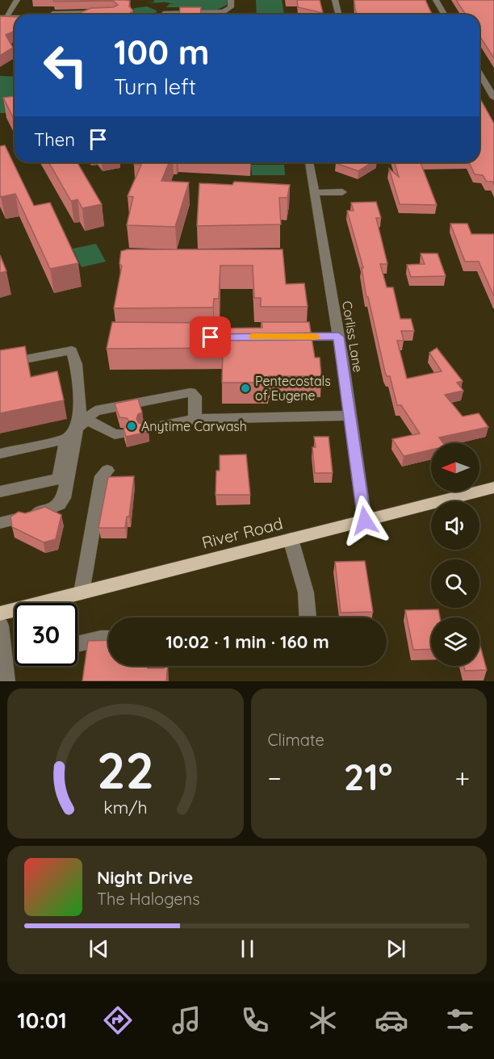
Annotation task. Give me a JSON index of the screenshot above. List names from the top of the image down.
{
  "streets": {
    "main road": ["River Road"],
    "street": ["Corliss Lane"]
  },
  "crossings": [
    ["Corliss Lane", "River Road"]
  ],
  "places": ["Pentecostals of Eugene", "Anytime Carwash"],
  "north": "left",
  "page": {
    "turn": ["100 m", "Turn left"],
    "then": "Then",
    "limit": "30",
    "trip": "10:02 · 1 min · 160 m",
    "tile": "Climate",
    "heat": ["−", "21°", "+"],
    "song": ["Night Drive", "The Halogens"],
    "tabs": "10:01",
    "gauge": ["22", "km/h"]
  }
}
